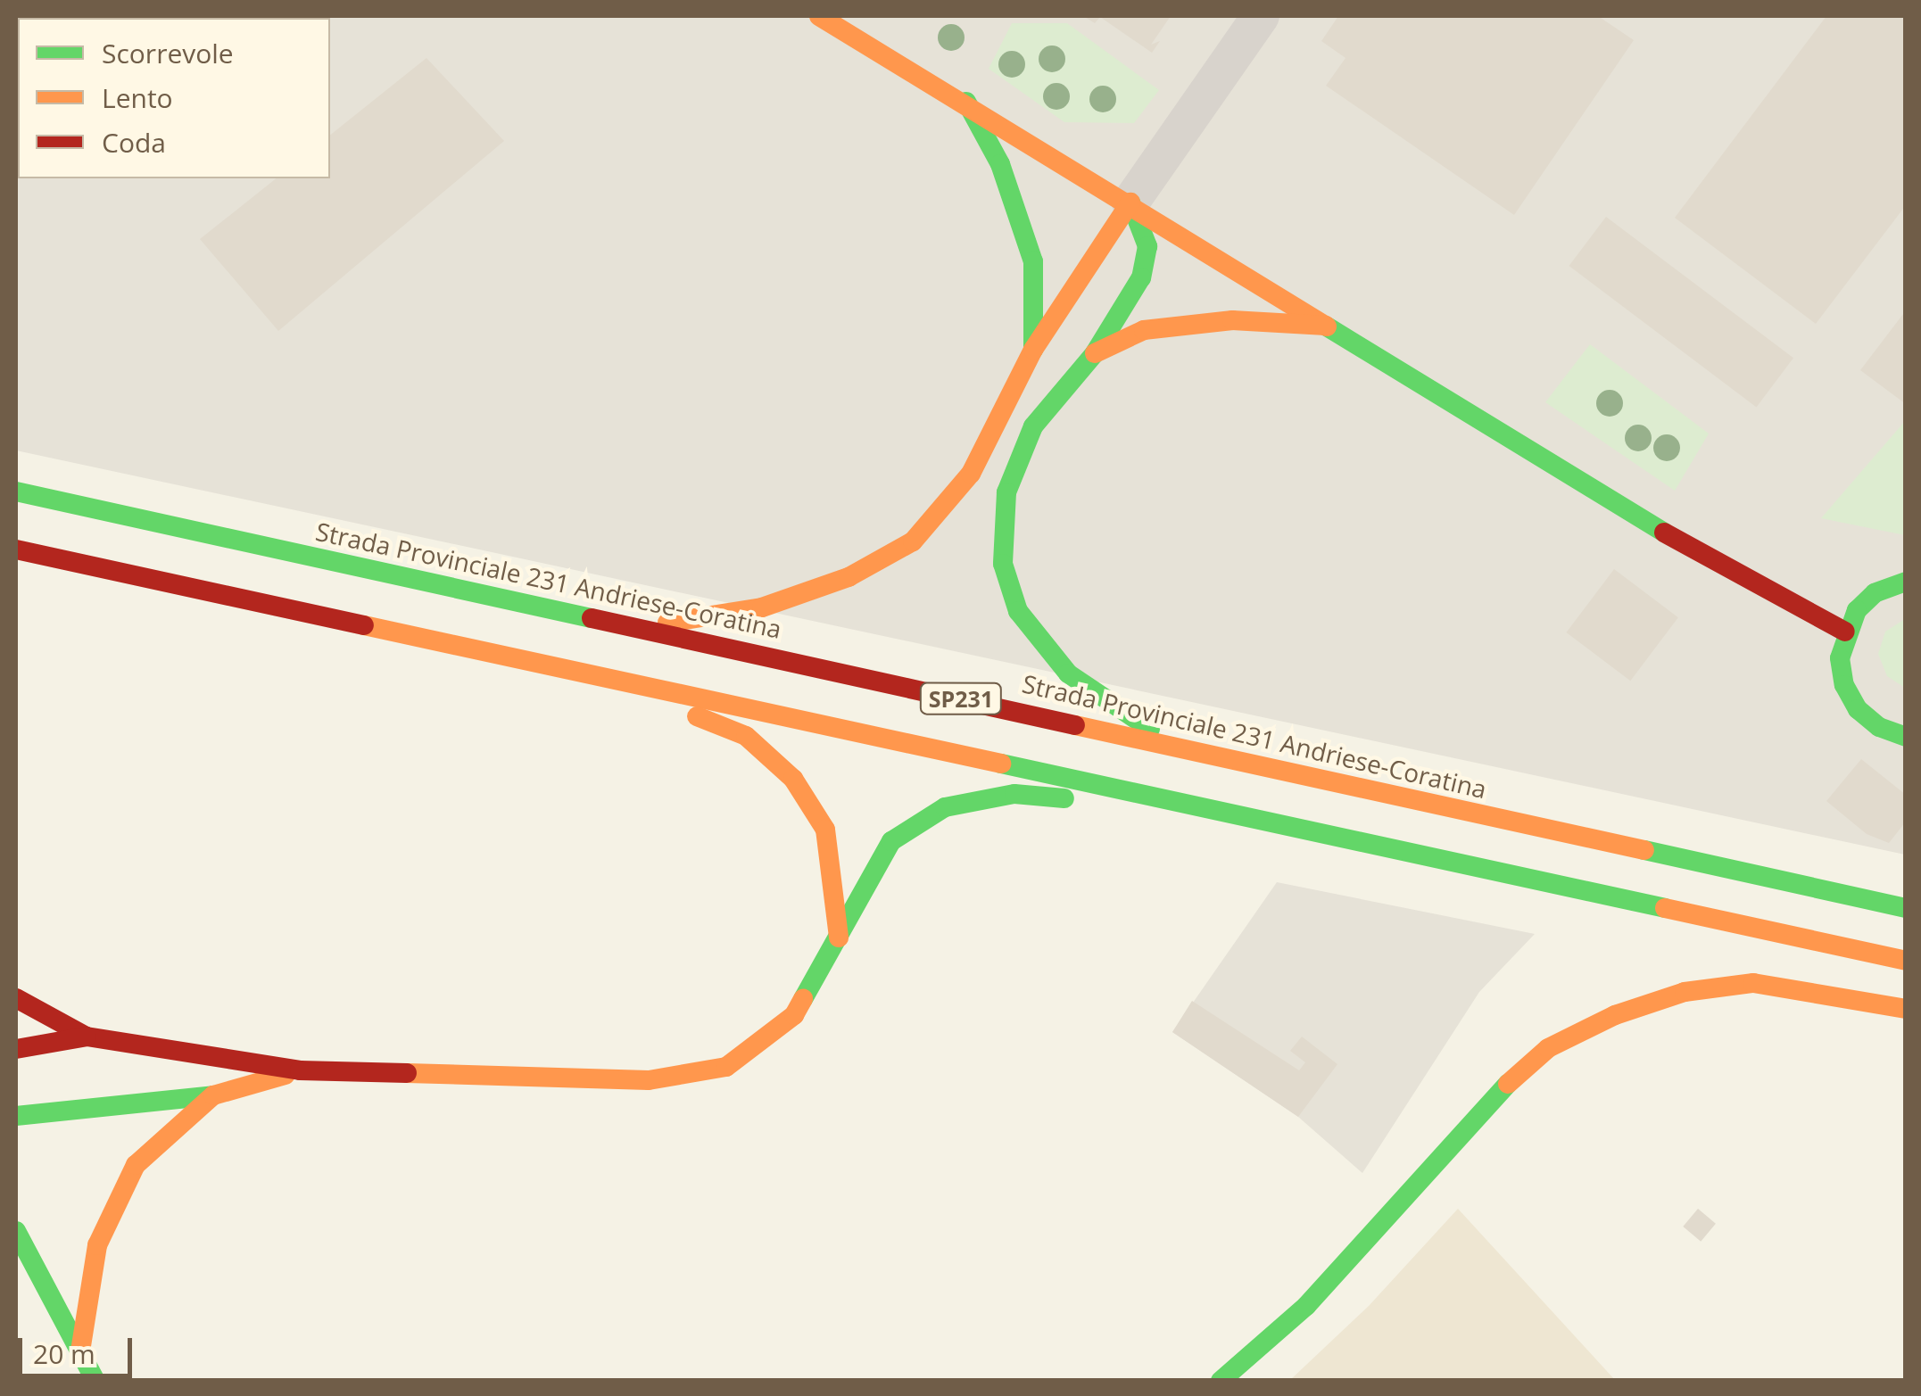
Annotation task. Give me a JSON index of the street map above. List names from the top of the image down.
{
  "streets": {
    "main road": ["Strada Provinciale 231 Andriese-Coratina", "SP231"]
  },
  "legend": ["Scorrevole", "Lento", "Coda"],
  "scale_bar": "20 m"
}
